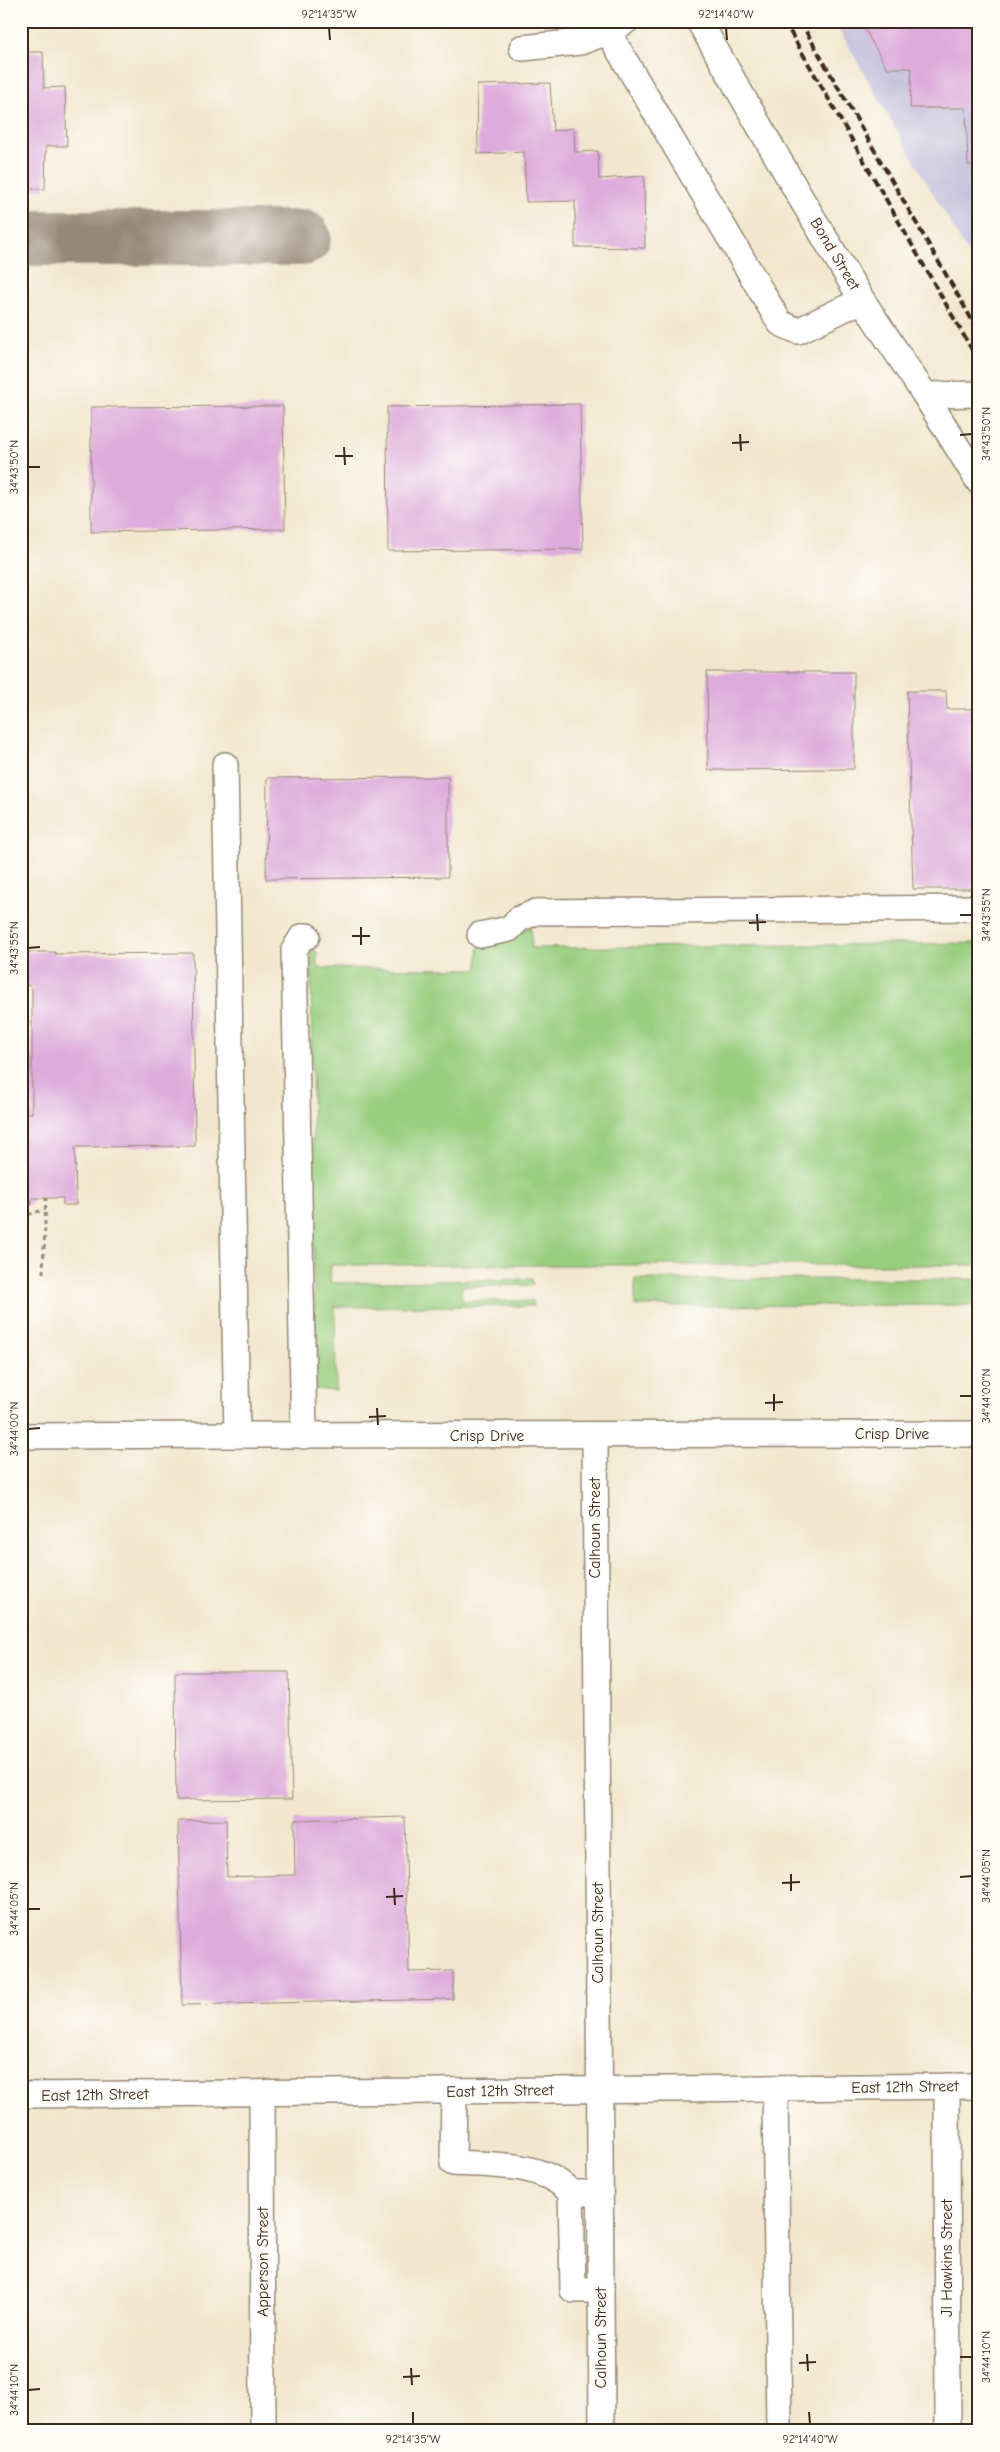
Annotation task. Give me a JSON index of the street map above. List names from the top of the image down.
{
  "streets": {
    "street": [
      "Bond Street",
      "Crisp Drive",
      "Calhoun Street",
      "East 12th Street",
      "Jl Hawkins Street",
      "Apperson Street"
    ]
  },
  "crossings": [
    ["Crisp Drive", "Calhoun Street"],
    ["Calhoun Street", "East 12th Street"],
    ["East 12th Street", "Jl Hawkins Street"],
    ["East 12th Street", "Apperson Street"]
  ],
  "coordinates": [
    "92°14'35\"W",
    "92°14'40\"W",
    "34°43'50\"N",
    "34°43'55\"N",
    "34°44'00\"N",
    "34°44'05\"N",
    "34°44'10\"N"
  ]
}
